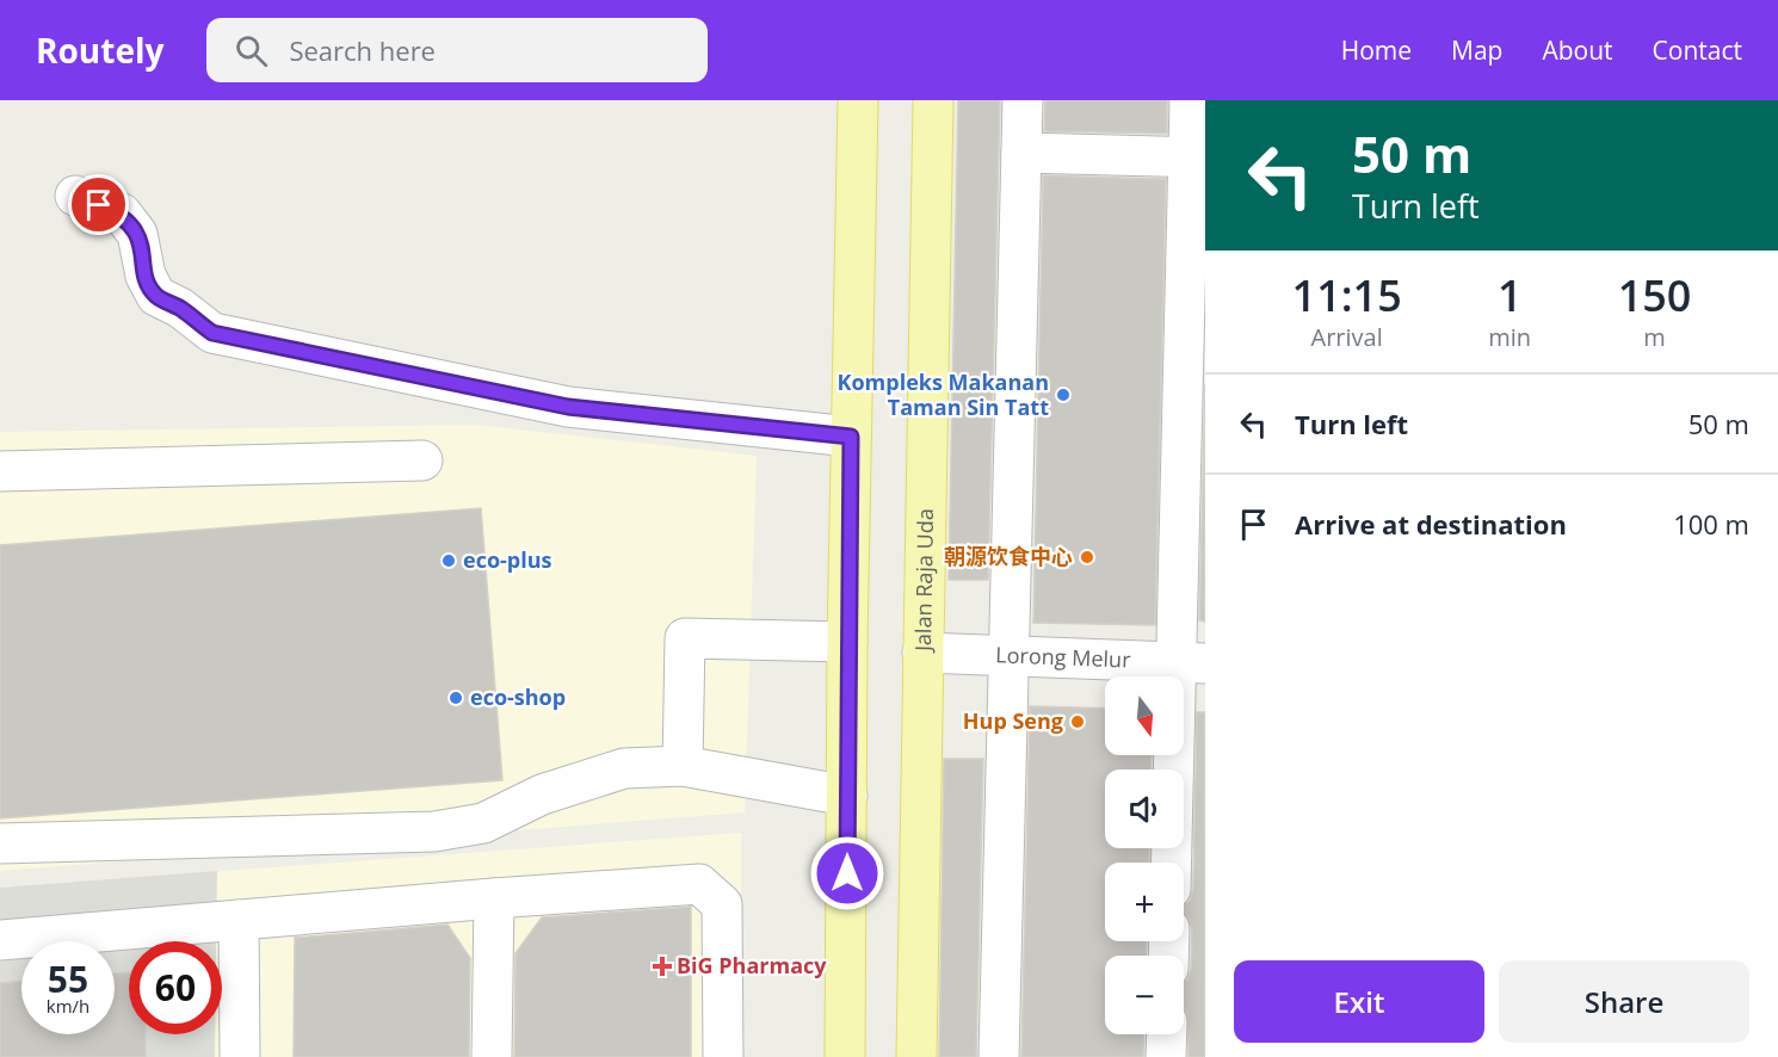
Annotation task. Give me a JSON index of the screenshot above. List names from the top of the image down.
{
  "streets": {
    "main road": ["Jalan Raja Uda"],
    "street": ["Lorong Melur"]
  },
  "crossings": [
    ["Jalan Raja Uda", "Lorong Melur"]
  ],
  "places": {
    "other": [
      "Kompleks Makanan Taman Sin Tatt",
      "朝源饮食中心",
      "eco-plus",
      "eco-shop",
      "Hup Seng"
    ],
    "health": ["BiG Pharmacy"]
  },
  "north": "bottom",
  "page": {
    "header": "Routely",
    "search": "Search here",
    "nav": [
      "Home",
      "Map",
      "About",
      "Contact"
    ],
    "turn": ["50 m", "Turn left"],
    "eta": [
      "11:15",
      "Arrival",
      "1",
      "min",
      "150",
      "m"
    ],
    "list": [
      {
        "name": "Turn left",
        "value": "50 m"
      },
      {
        "name": "Arrive at destination",
        "value": "100 m"
      }
    ],
    "map_buttons": ["+", "−"],
    "speed": "55 km/h",
    "limit": "60",
    "buttons": ["Exit", "Share"]
  }
}
